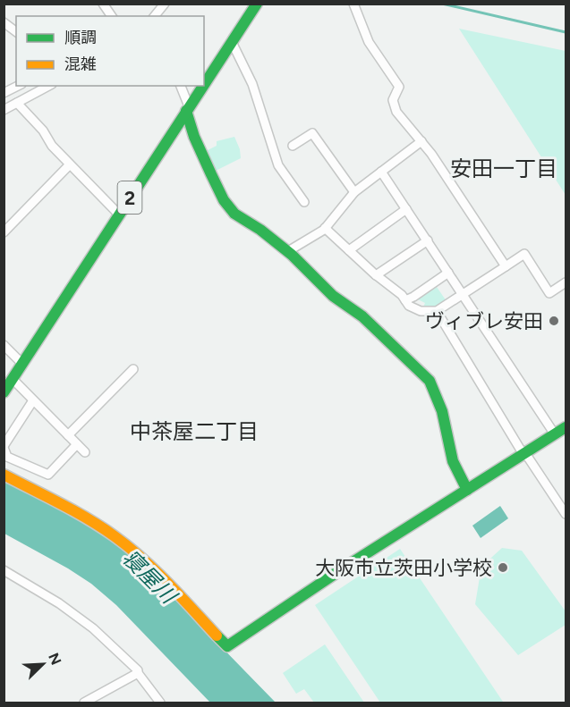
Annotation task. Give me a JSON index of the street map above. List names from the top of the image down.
{
  "streets": {
    "street": ["2"]
  },
  "districts": ["安田一丁目", "中茶屋二丁目"],
  "water": ["寝屋川"],
  "places": ["ヴィブレ安田", "大阪市立茨田小学校"],
  "legend": ["順調", "混雑"],
  "north": "top right"
}
